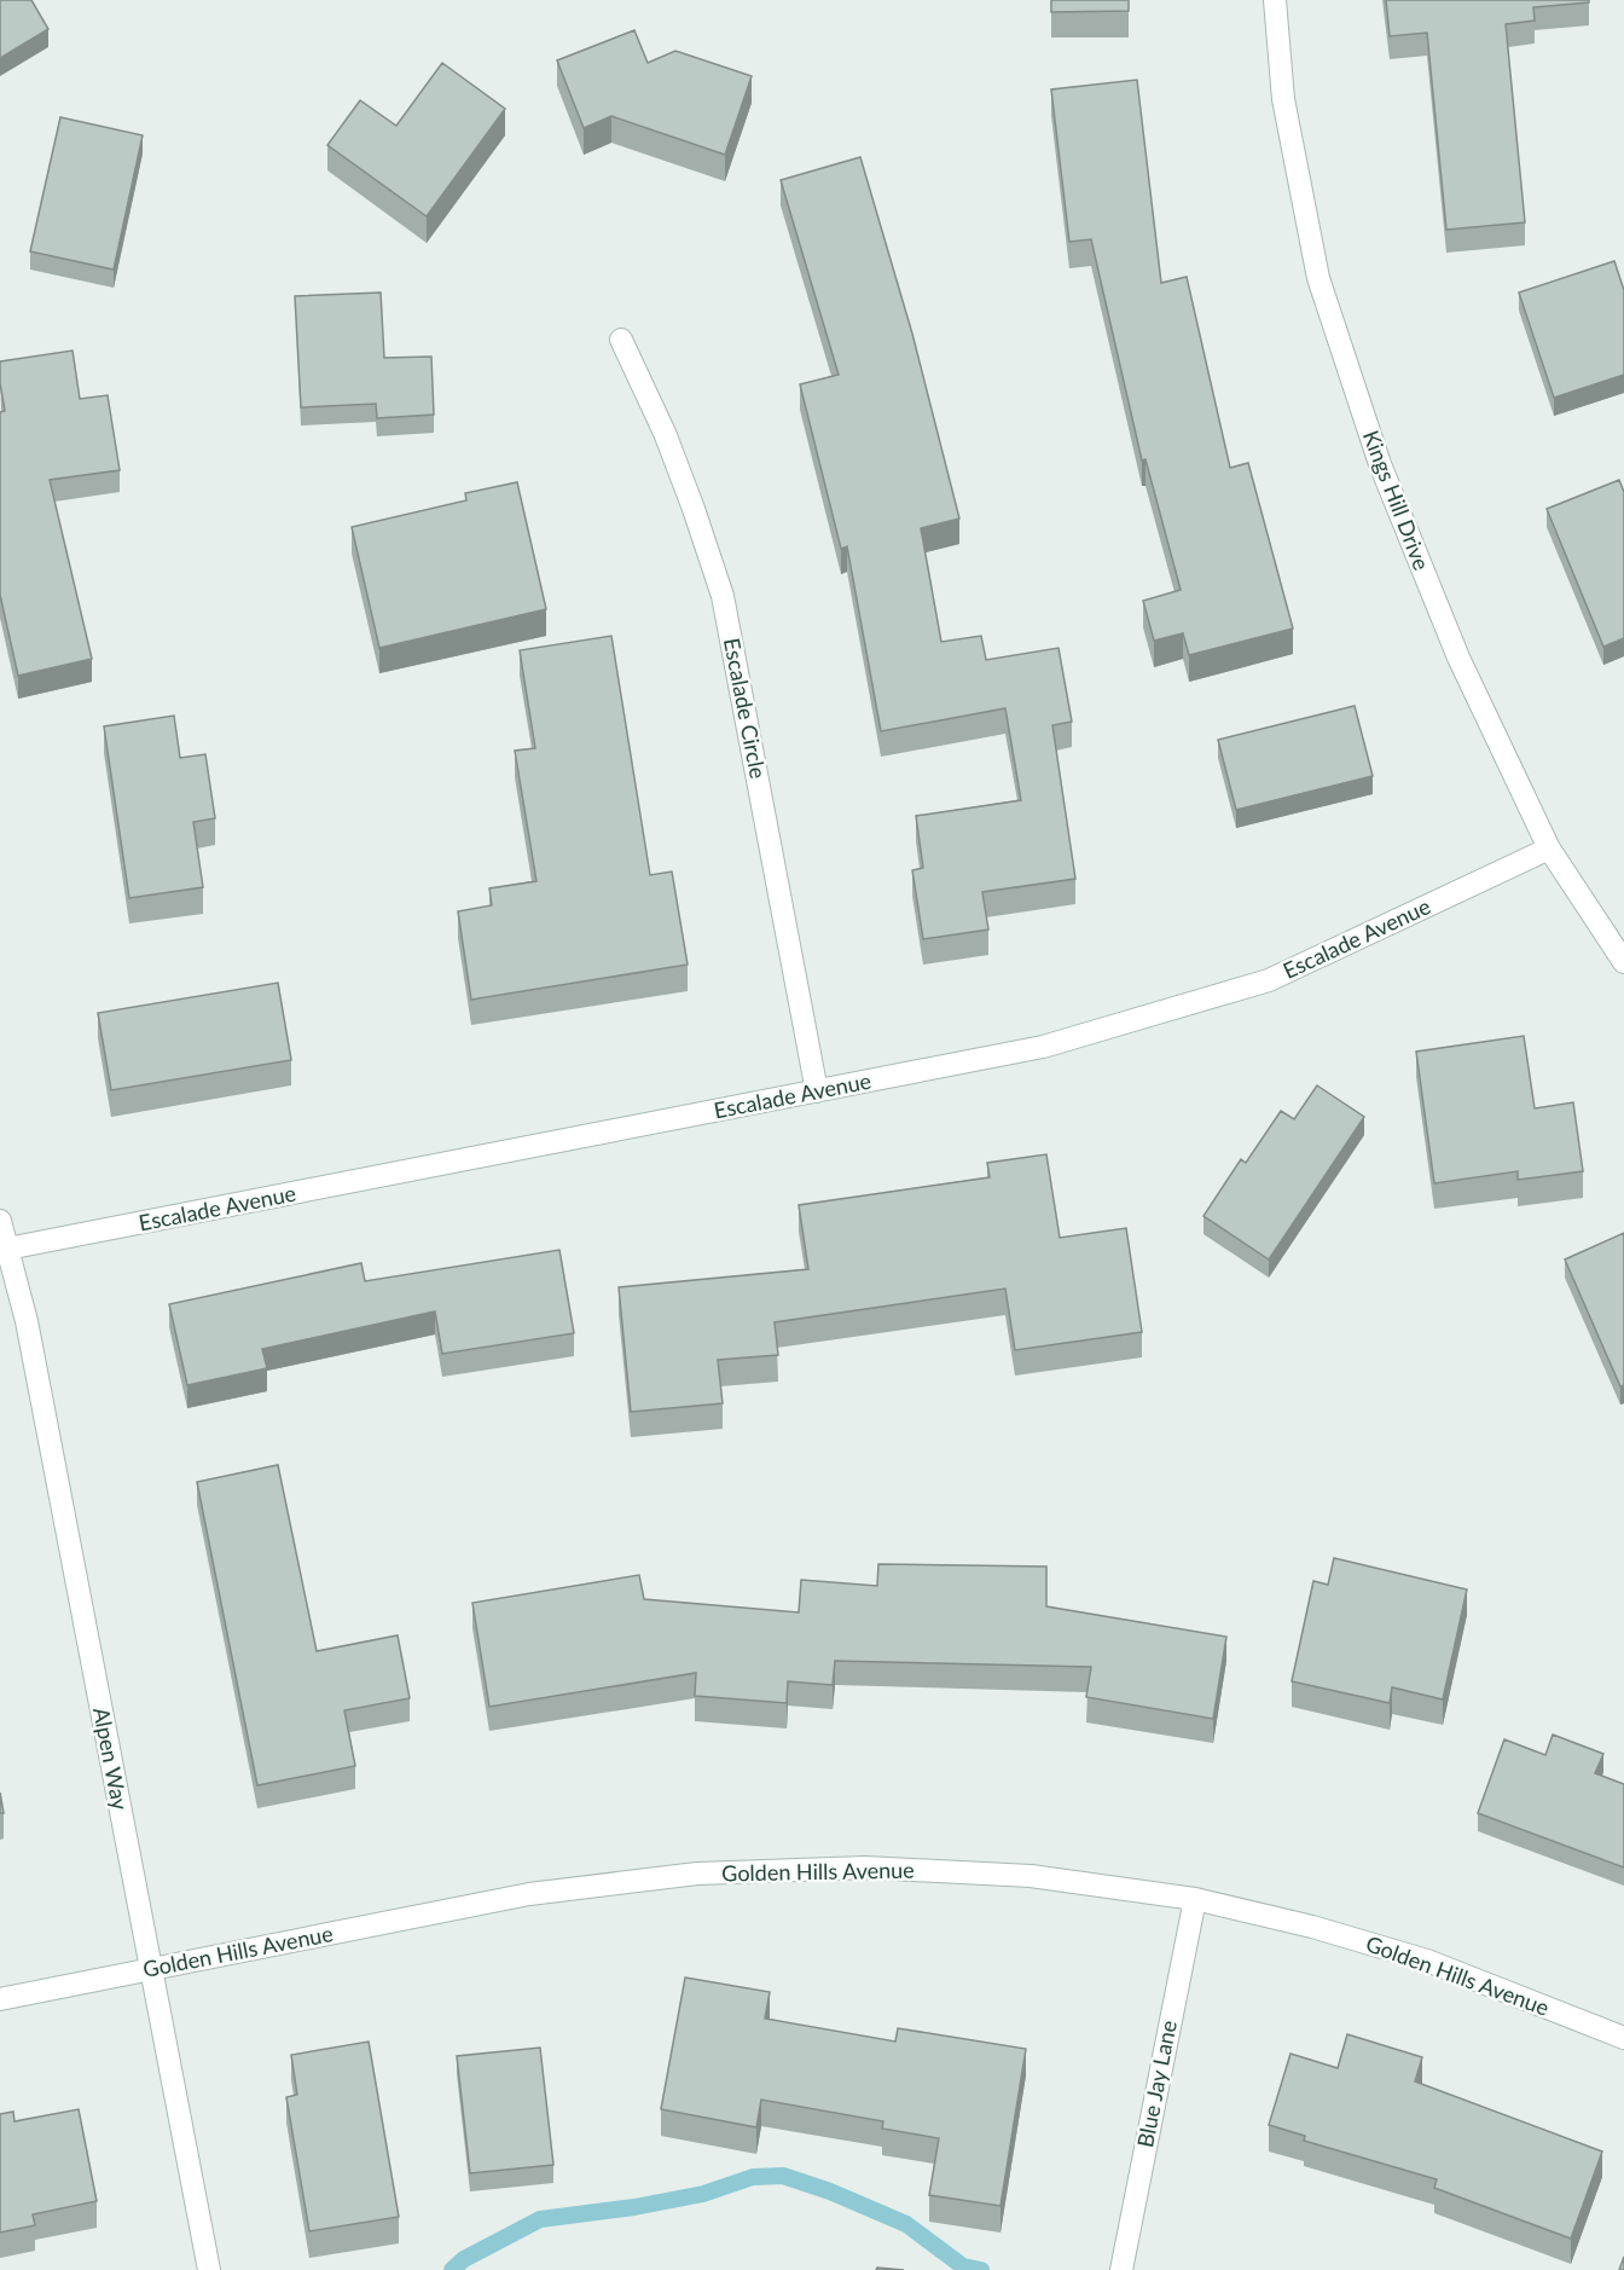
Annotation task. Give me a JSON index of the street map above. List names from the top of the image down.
{
  "streets": {
    "street": [
      "Kings Hill Drive",
      "Escalade Circle",
      "Escalade Avenue",
      "Alpen Way",
      "Golden Hills Avenue",
      "Blue Jay Lane"
    ]
  },
  "crossings": [
    ["Kings Hill Drive", "Escalade Avenue"],
    ["Escalade Circle", "Escalade Avenue"],
    ["Escalade Avenue", "Alpen Way"],
    ["Alpen Way", "Golden Hills Avenue"],
    ["Golden Hills Avenue", "Blue Jay Lane"]
  ]
}
